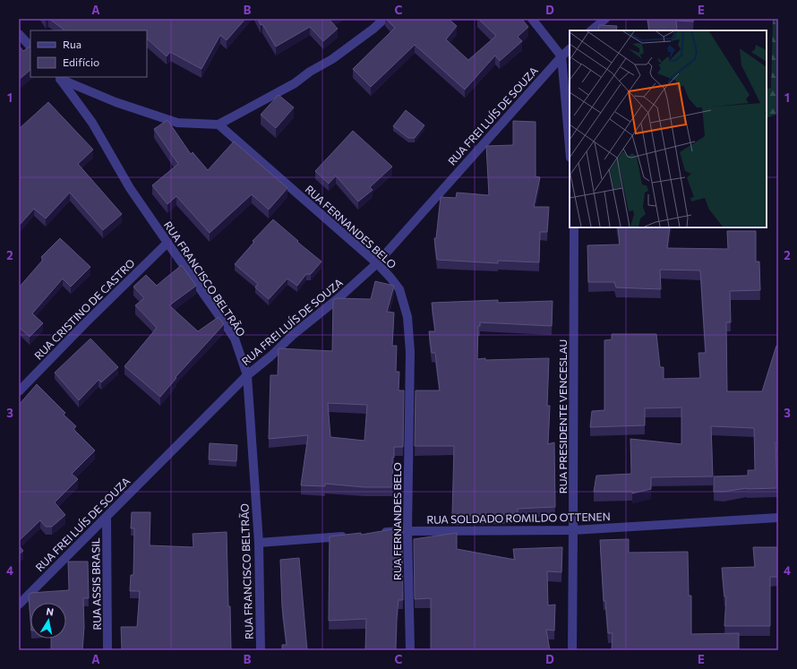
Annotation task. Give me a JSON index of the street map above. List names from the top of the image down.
{
  "streets": {
    "street": [
      "RUA FREI LUÍS DE SOUZA",
      "RUA FERNANDES BELO",
      "RUA FRANCISCO BELTRÃO",
      "RUA CRISTINO DE CASTRO",
      "RUA PRESIDENTE VENCESLAU",
      "RUA SOLDADO ROMILDO OTTENEN",
      "RUA ASSIS BRASIL"
    ]
  },
  "crossings": [
    ["RUA FREI LUÍS DE SOUZA", "RUA FERNANDES BELO"],
    ["RUA FREI LUÍS DE SOUZA", "RUA FRANCISCO BELTRÃO"],
    ["RUA FREI LUÍS DE SOUZA", "RUA ASSIS BRASIL"],
    ["RUA FERNANDES BELO", "RUA SOLDADO ROMILDO OTTENEN"],
    ["RUA FRANCISCO BELTRÃO", "RUA CRISTINO DE CASTRO"],
    ["RUA PRESIDENTE VENCESLAU", "RUA SOLDADO ROMILDO OTTENEN"]
  ],
  "legend": ["Rua", "Edifício"],
  "north": "top",
  "grid": {
    "columns": [
      "A",
      "B",
      "C",
      "D",
      "E"
    ],
    "rows": [
      "1",
      "2",
      "3",
      "4"
    ]
  }
}
